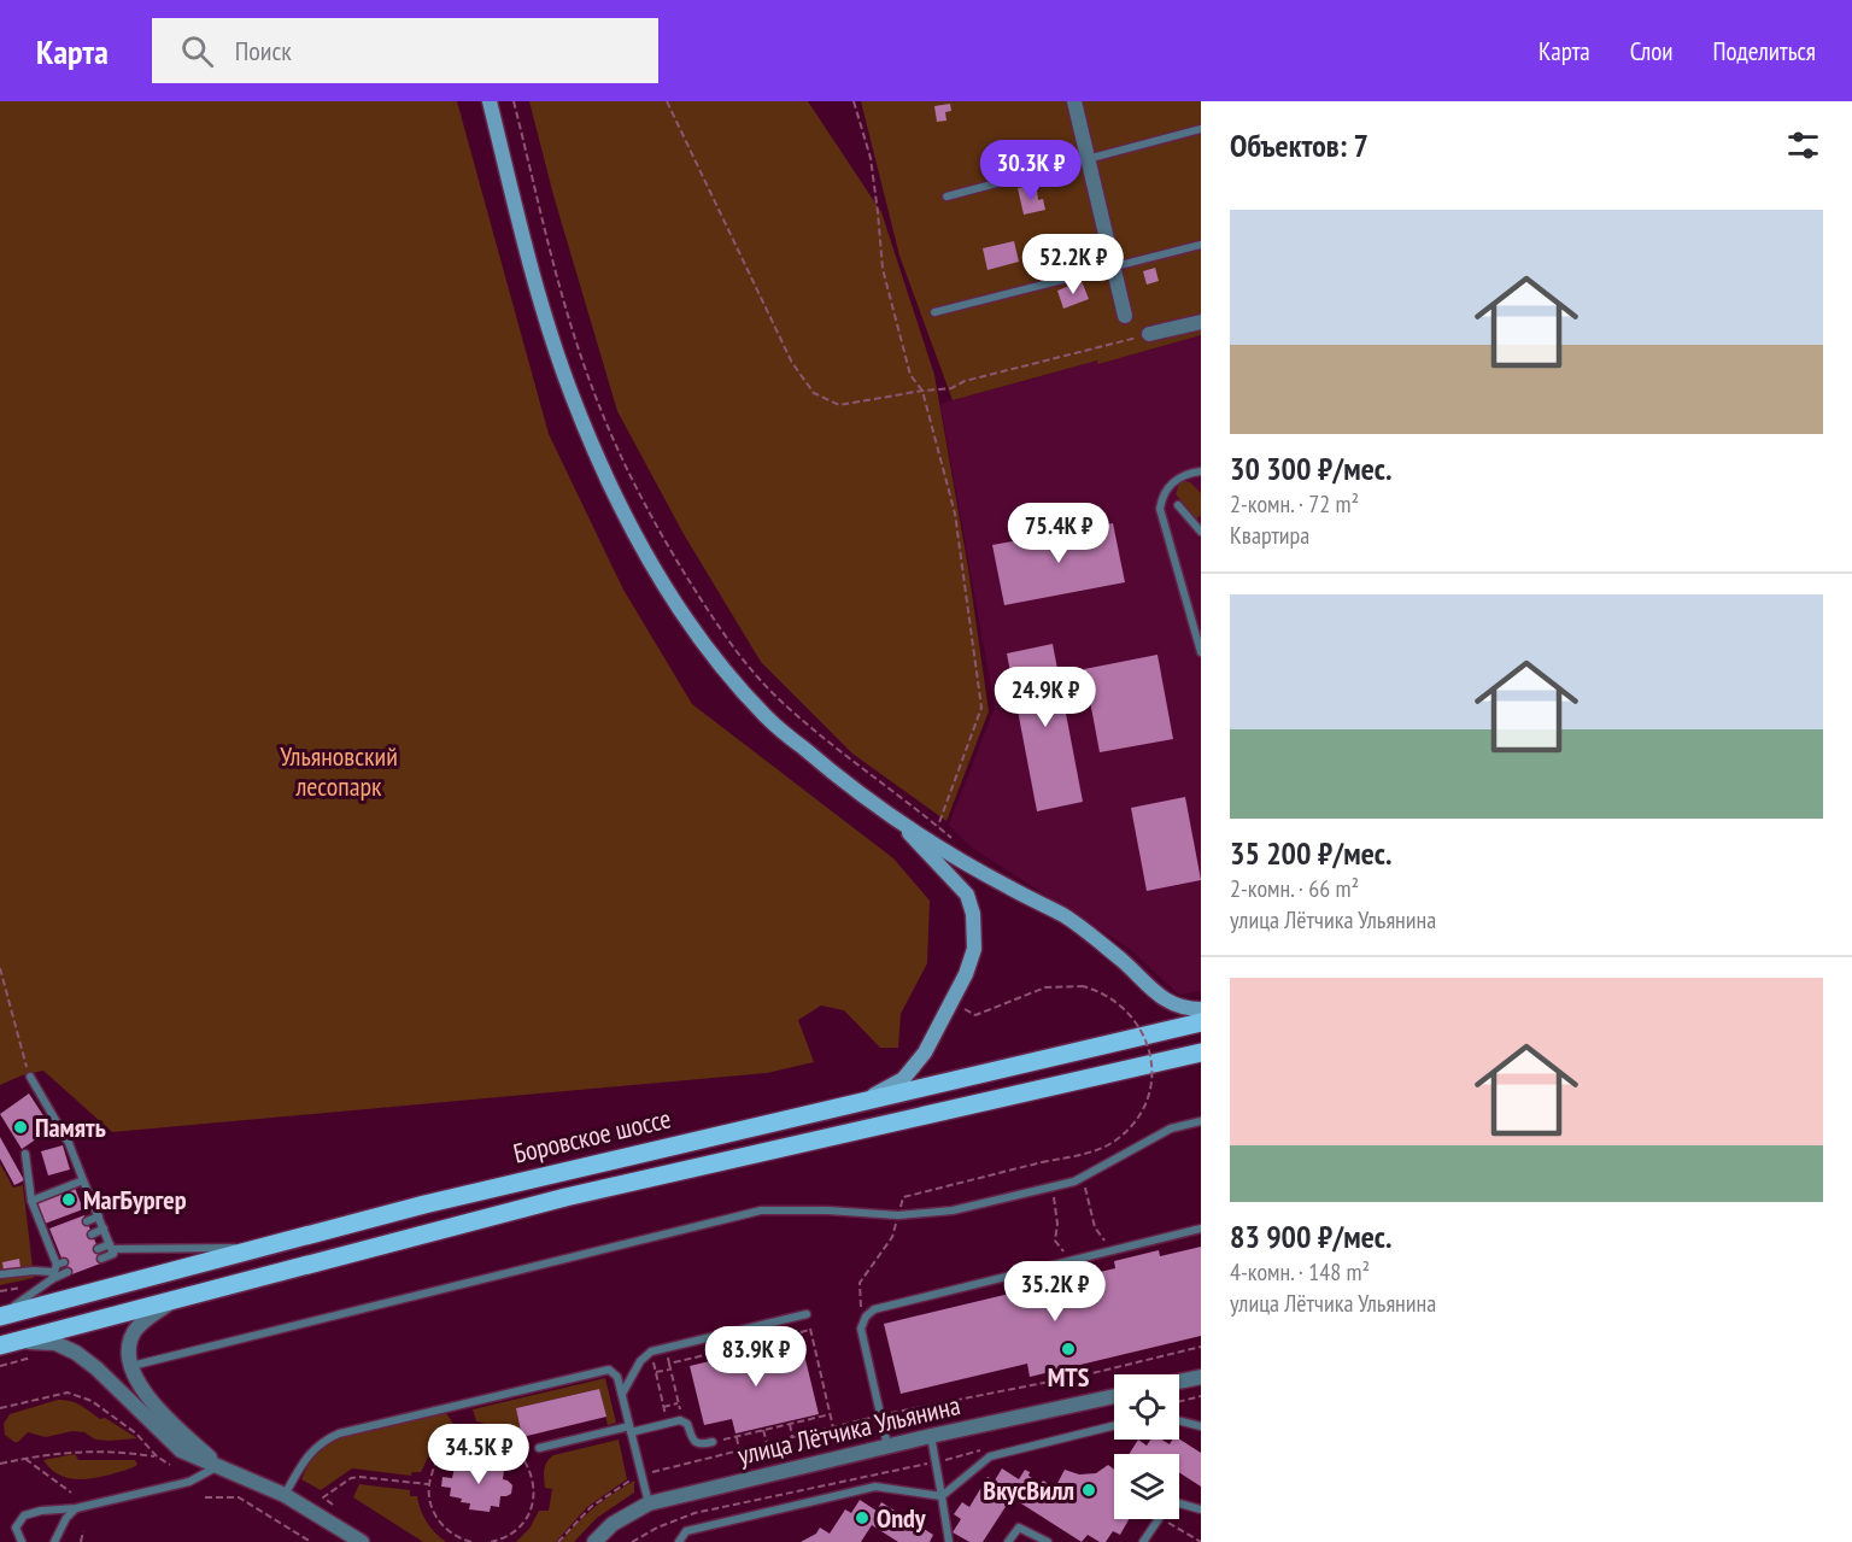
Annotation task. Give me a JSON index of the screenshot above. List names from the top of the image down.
{
  "streets": {
    "main road": ["Боровское шоссе"],
    "street": ["улица Лётчика Ульянина"]
  },
  "parks": ["Ульяновский лесопарк"],
  "places": [
    "Память",
    "МагБургер",
    "MTS",
    "ВкусВилл",
    "Ondy"
  ],
  "page": {
    "header": "Карта",
    "search": "Поиск",
    "nav": ["Карта", "Слои", "Поделиться"],
    "heading": "Объектов: 7",
    "price": [
      "30.3K ₽",
      "52.2K ₽",
      "75.4K ₽",
      "24.9K ₽",
      "35.2K ₽",
      "83.9K ₽",
      "34.5K ₽"
    ],
    "list": [
      {
        "name": "30 300 ₽/мес.",
        "note": "2-комн. · 72 m² · Квартира"
      },
      {
        "name": "35 200 ₽/мес.",
        "note": "2-комн. · 66 m² · улица Лётчика Ульянина"
      },
      {
        "name": "83 900 ₽/мес.",
        "note": "4-комн. · 148 m² · улица Лётчика Ульянина"
      }
    ]
  }
}
